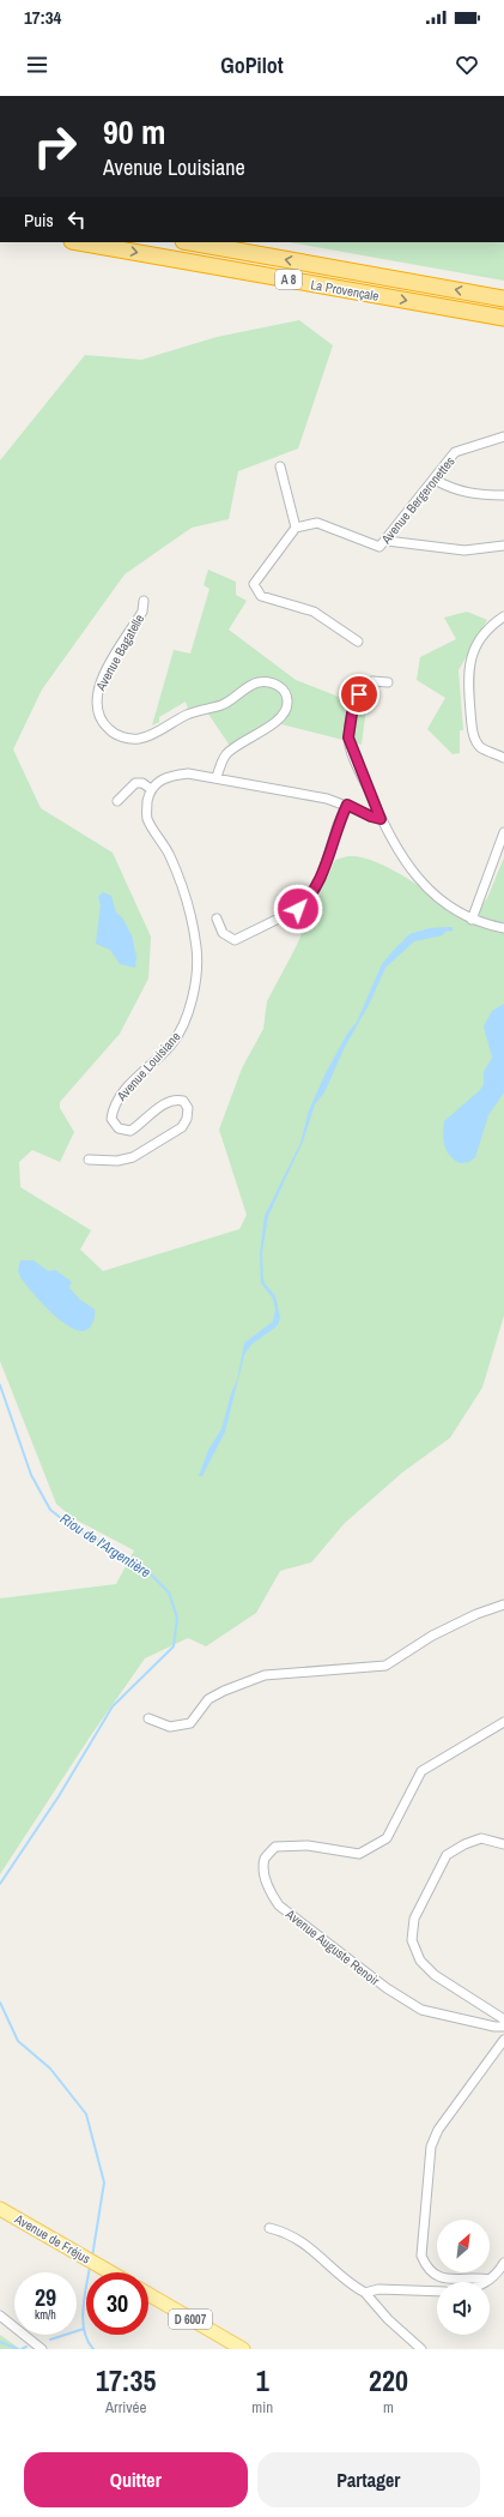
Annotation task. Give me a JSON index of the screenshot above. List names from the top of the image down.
{
  "streets": {
    "highway": ["A 8", "La Provençale"],
    "main road": ["Avenue de Fréjus", "D 6007"],
    "street": [
      "Avenue Bergeronettes",
      "Avenue Bagatelle",
      "Avenue Louisiane",
      "Avenue Auguste Renoir"
    ]
  },
  "water": ["Riou de l'Argentière"],
  "north": "top right",
  "page": {
    "status": "17:34",
    "header": "GoPilot",
    "turn": ["90 m", "Avenue Louisiane"],
    "then": "Puis",
    "speed": "29 km/h",
    "limit": "30",
    "eta": [
      "17:35",
      "Arrivée",
      "1",
      "min",
      "220",
      "m"
    ],
    "buttons": ["Quitter", "Partager"]
  }
}
